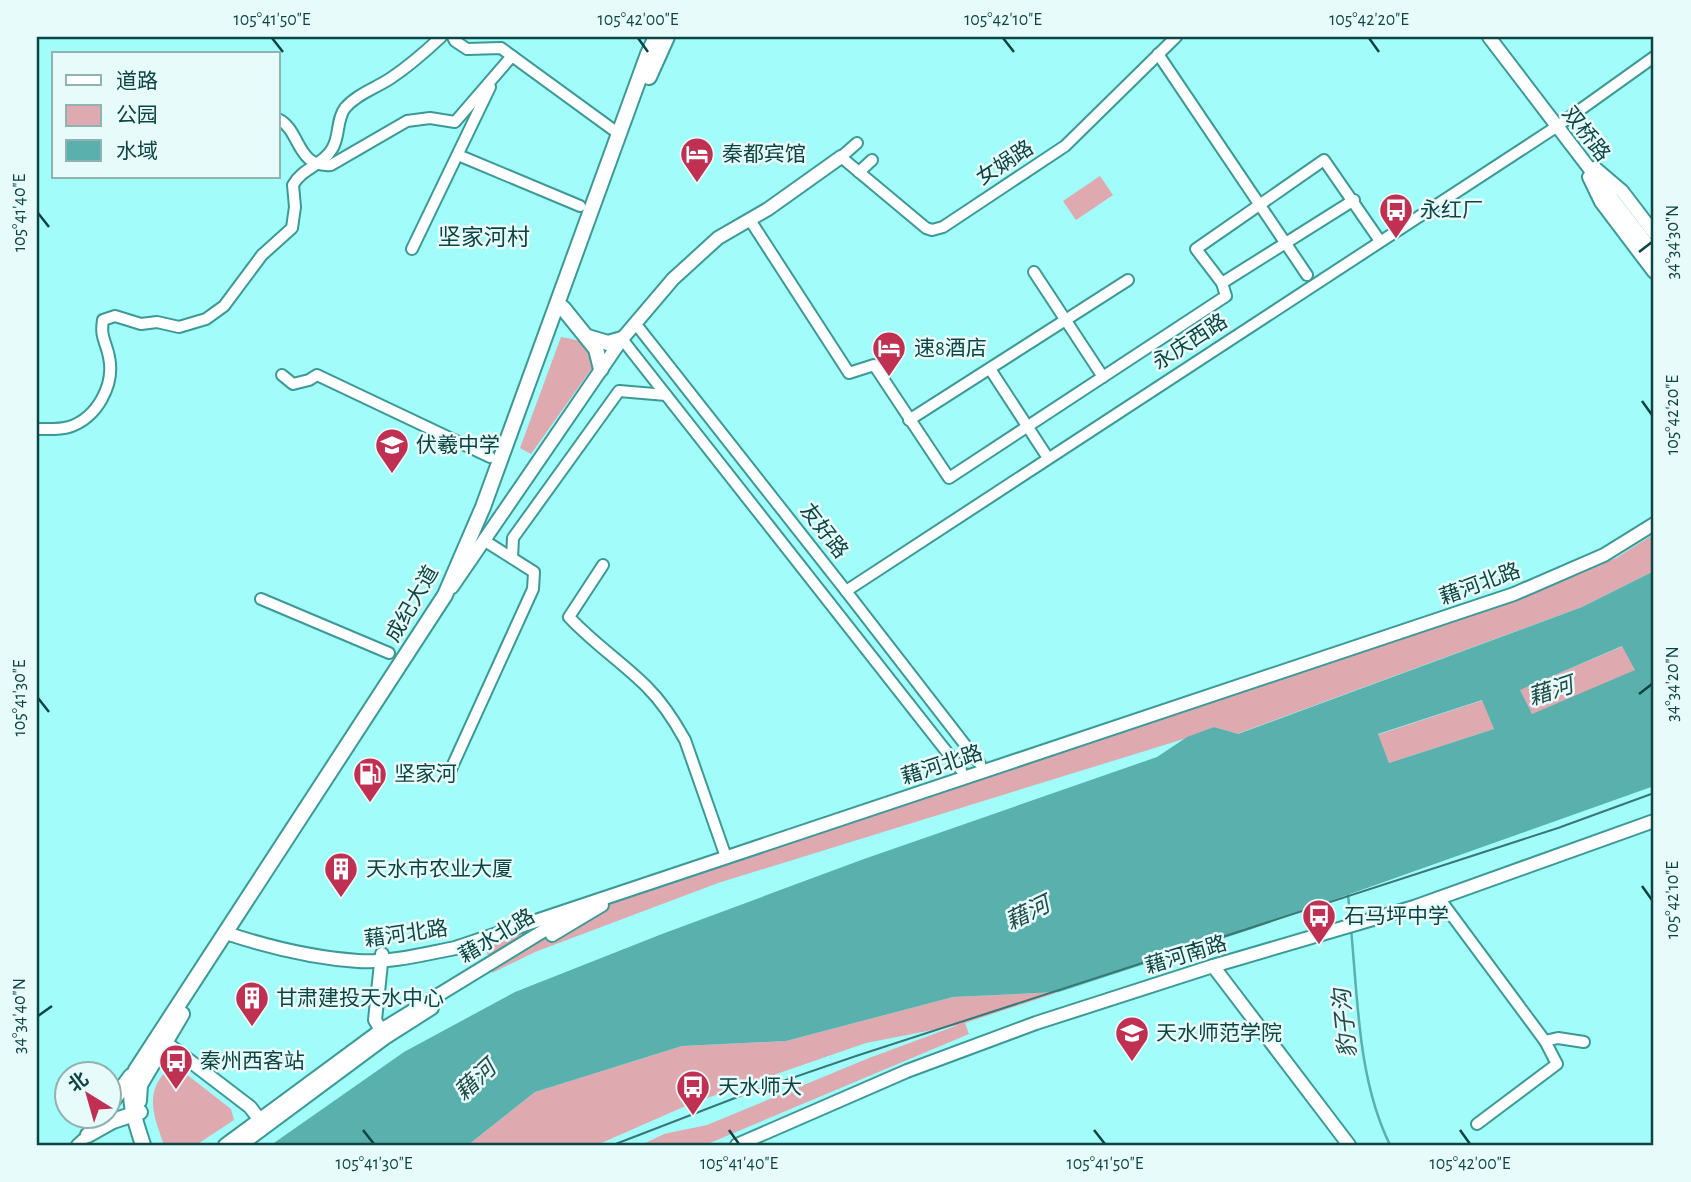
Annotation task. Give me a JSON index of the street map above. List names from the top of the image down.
{
  "streets": {
    "highway": ["成纪大道"],
    "main road": [
      "双桥路",
      "藉河北路",
      "藉水北路",
      "藉河南路"
    ],
    "street": ["女娲路", "永庆西路", "友好路"]
  },
  "crossings": [
    ["双桥路", "永庆西路"],
    ["永庆西路", "友好路"],
    ["友好路", "藉河北路"],
    ["藉河北路", "成纪大道"],
    ["藉河北路", "藉水北路"]
  ],
  "districts": ["坚家河村"],
  "water": ["藉河", "豹子沟"],
  "places": {
    "hotel": ["秦都宾馆", "速8酒店"],
    "bus stop": [
      "永红厂",
      "石马坪中学",
      "秦州西客站",
      "天水师大"
    ],
    "school or university": ["伏羲中学", "天水师范学院"],
    "fuel station": ["坚家河"],
    "building": ["天水市农业大厦", "甘肃建投天水中心"]
  },
  "legend": ["道路", "公园", "水域"],
  "north": "top left",
  "coordinates": [
    "105°41'50\"E",
    "105°42'00\"E",
    "105°42'10\"E",
    "105°42'20\"E",
    "105°41'40\"E",
    "34°34'30\"N",
    "34°34'20\"N",
    "105°41'30\"E",
    "34°34'40\"N"
  ]
}
